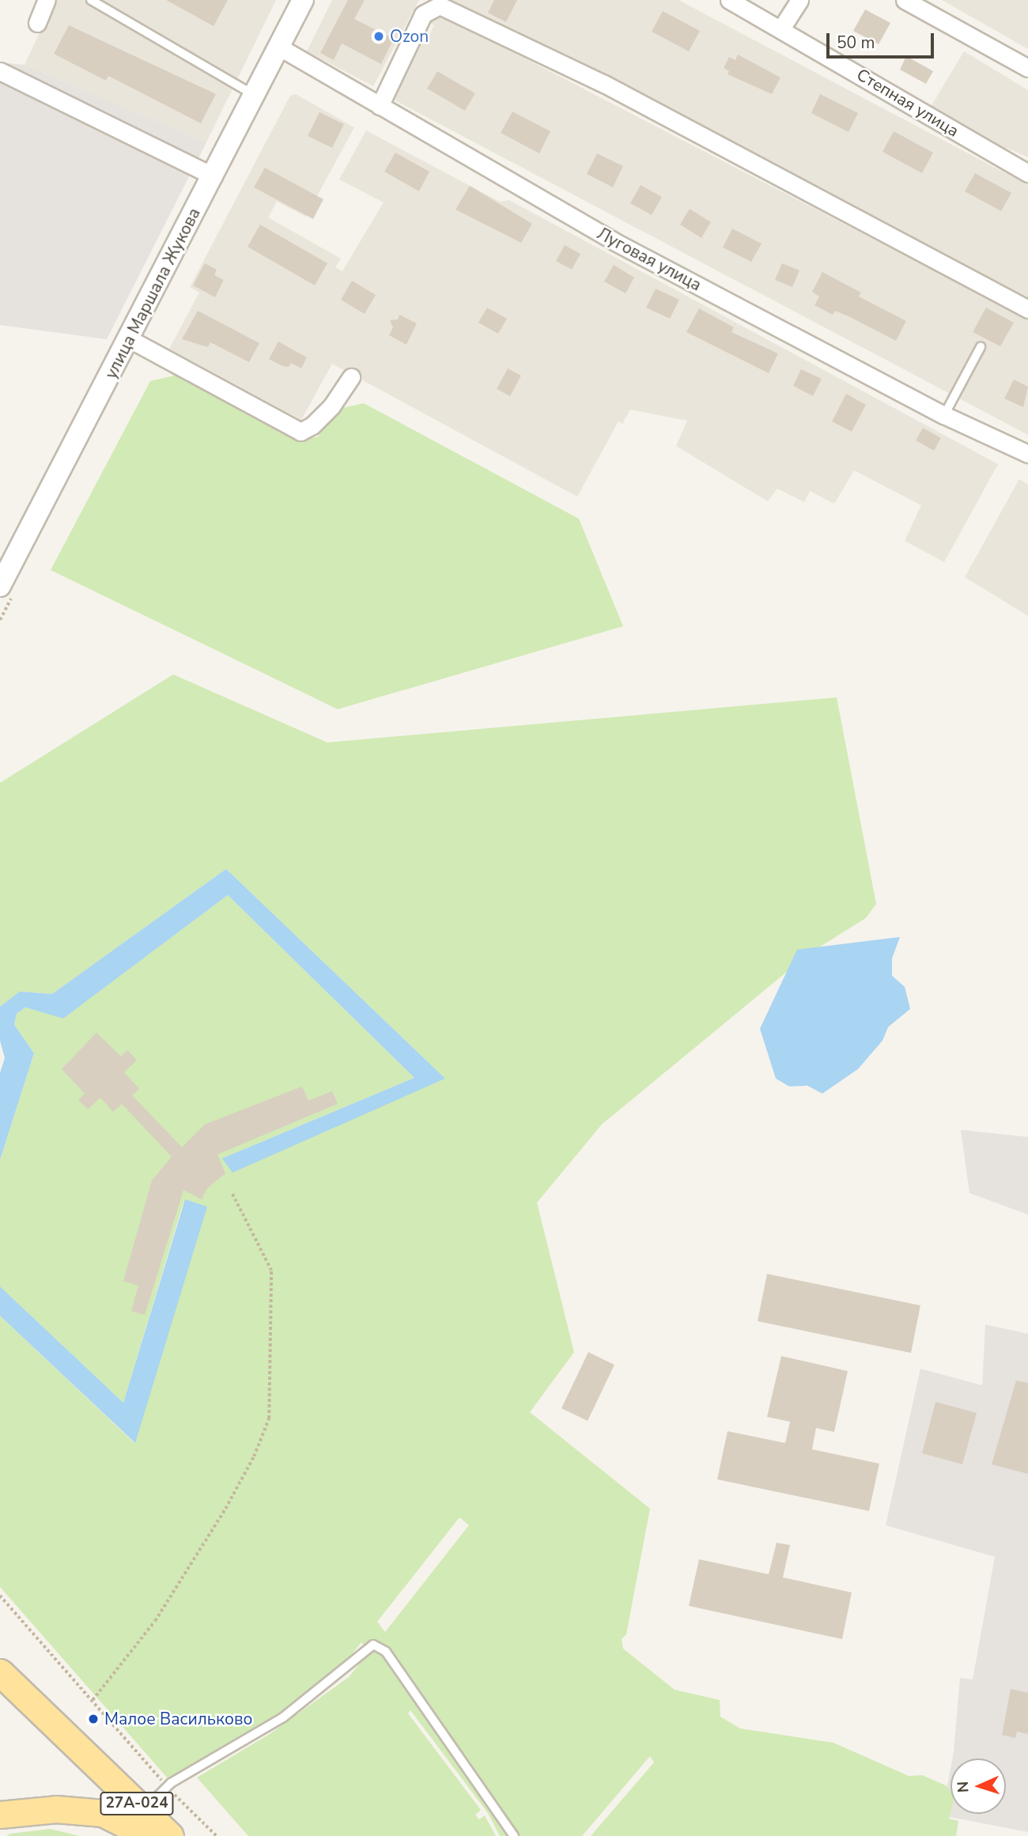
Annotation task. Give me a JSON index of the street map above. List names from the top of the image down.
{
  "streets": {
    "main road": ["27А-024"],
    "street": ["Степная улица", "Луговая улица", "улица Маршала Жукова"]
  },
  "crossings": [
    ["Луговая улица", "улица Маршала Жукова"]
  ],
  "places": ["Ozon", "Малое Васильково"],
  "scale_bar": "50 m",
  "north": "left"
}
